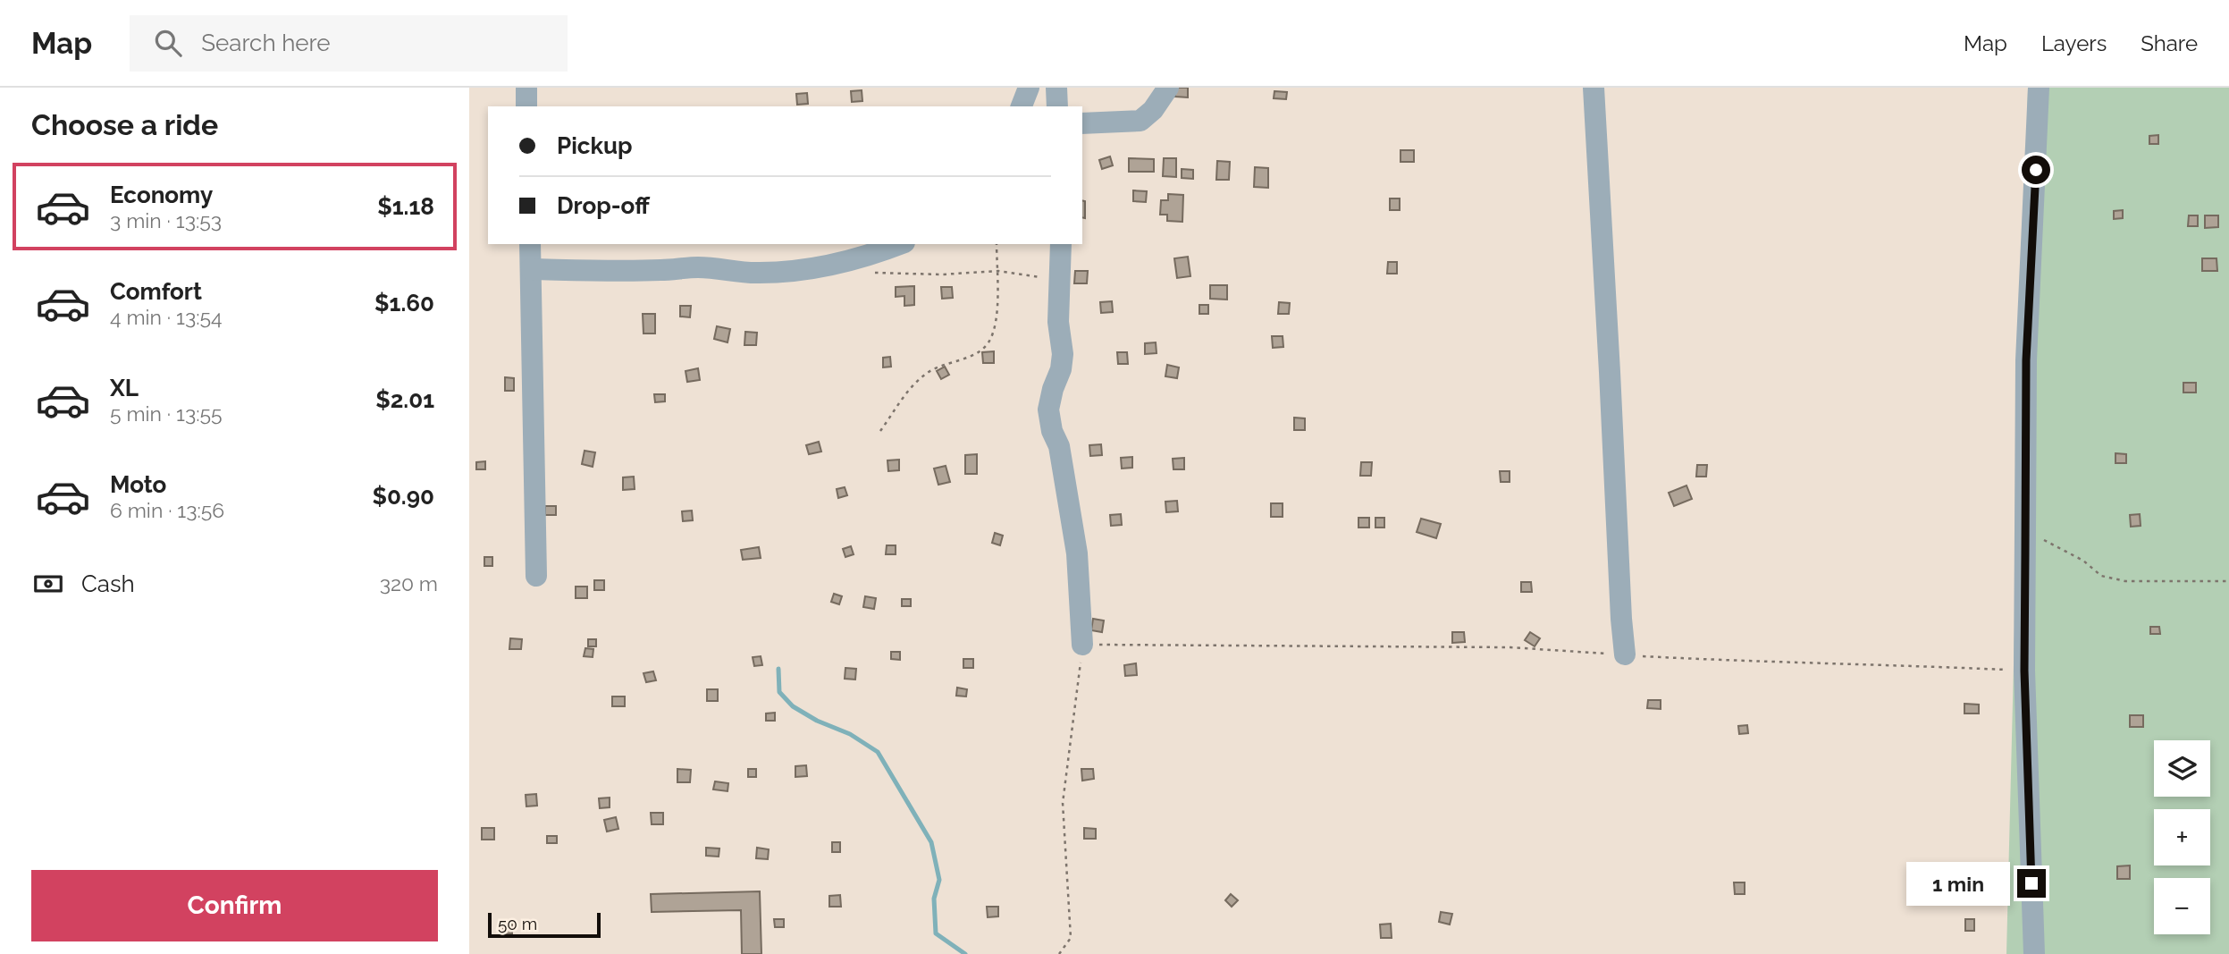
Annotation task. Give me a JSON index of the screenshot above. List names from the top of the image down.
{
  "scale_bar": "50 m",
  "page": {
    "header": "Map",
    "search": "Search here",
    "nav": ["Map", "Layers", "Share"],
    "heading": "Choose a ride",
    "banner": ["Pickup", "Drop-off"],
    "list": [
      {
        "name": "Economy",
        "note": "3 min · 13:53",
        "value": "$1.18"
      },
      {
        "name": "Comfort",
        "note": "4 min · 13:54",
        "value": "$1.60"
      },
      {
        "name": "XL",
        "note": "5 min · 13:55",
        "value": "$2.01"
      },
      {
        "name": "Moto",
        "note": "6 min · 13:56",
        "value": "$0.90"
      }
    ],
    "pay": ["Cash", "320 m"],
    "map_buttons": ["+", "−"],
    "buttons": "Confirm",
    "bubble": "1 min",
    "scale": "50 m"
  }
}
